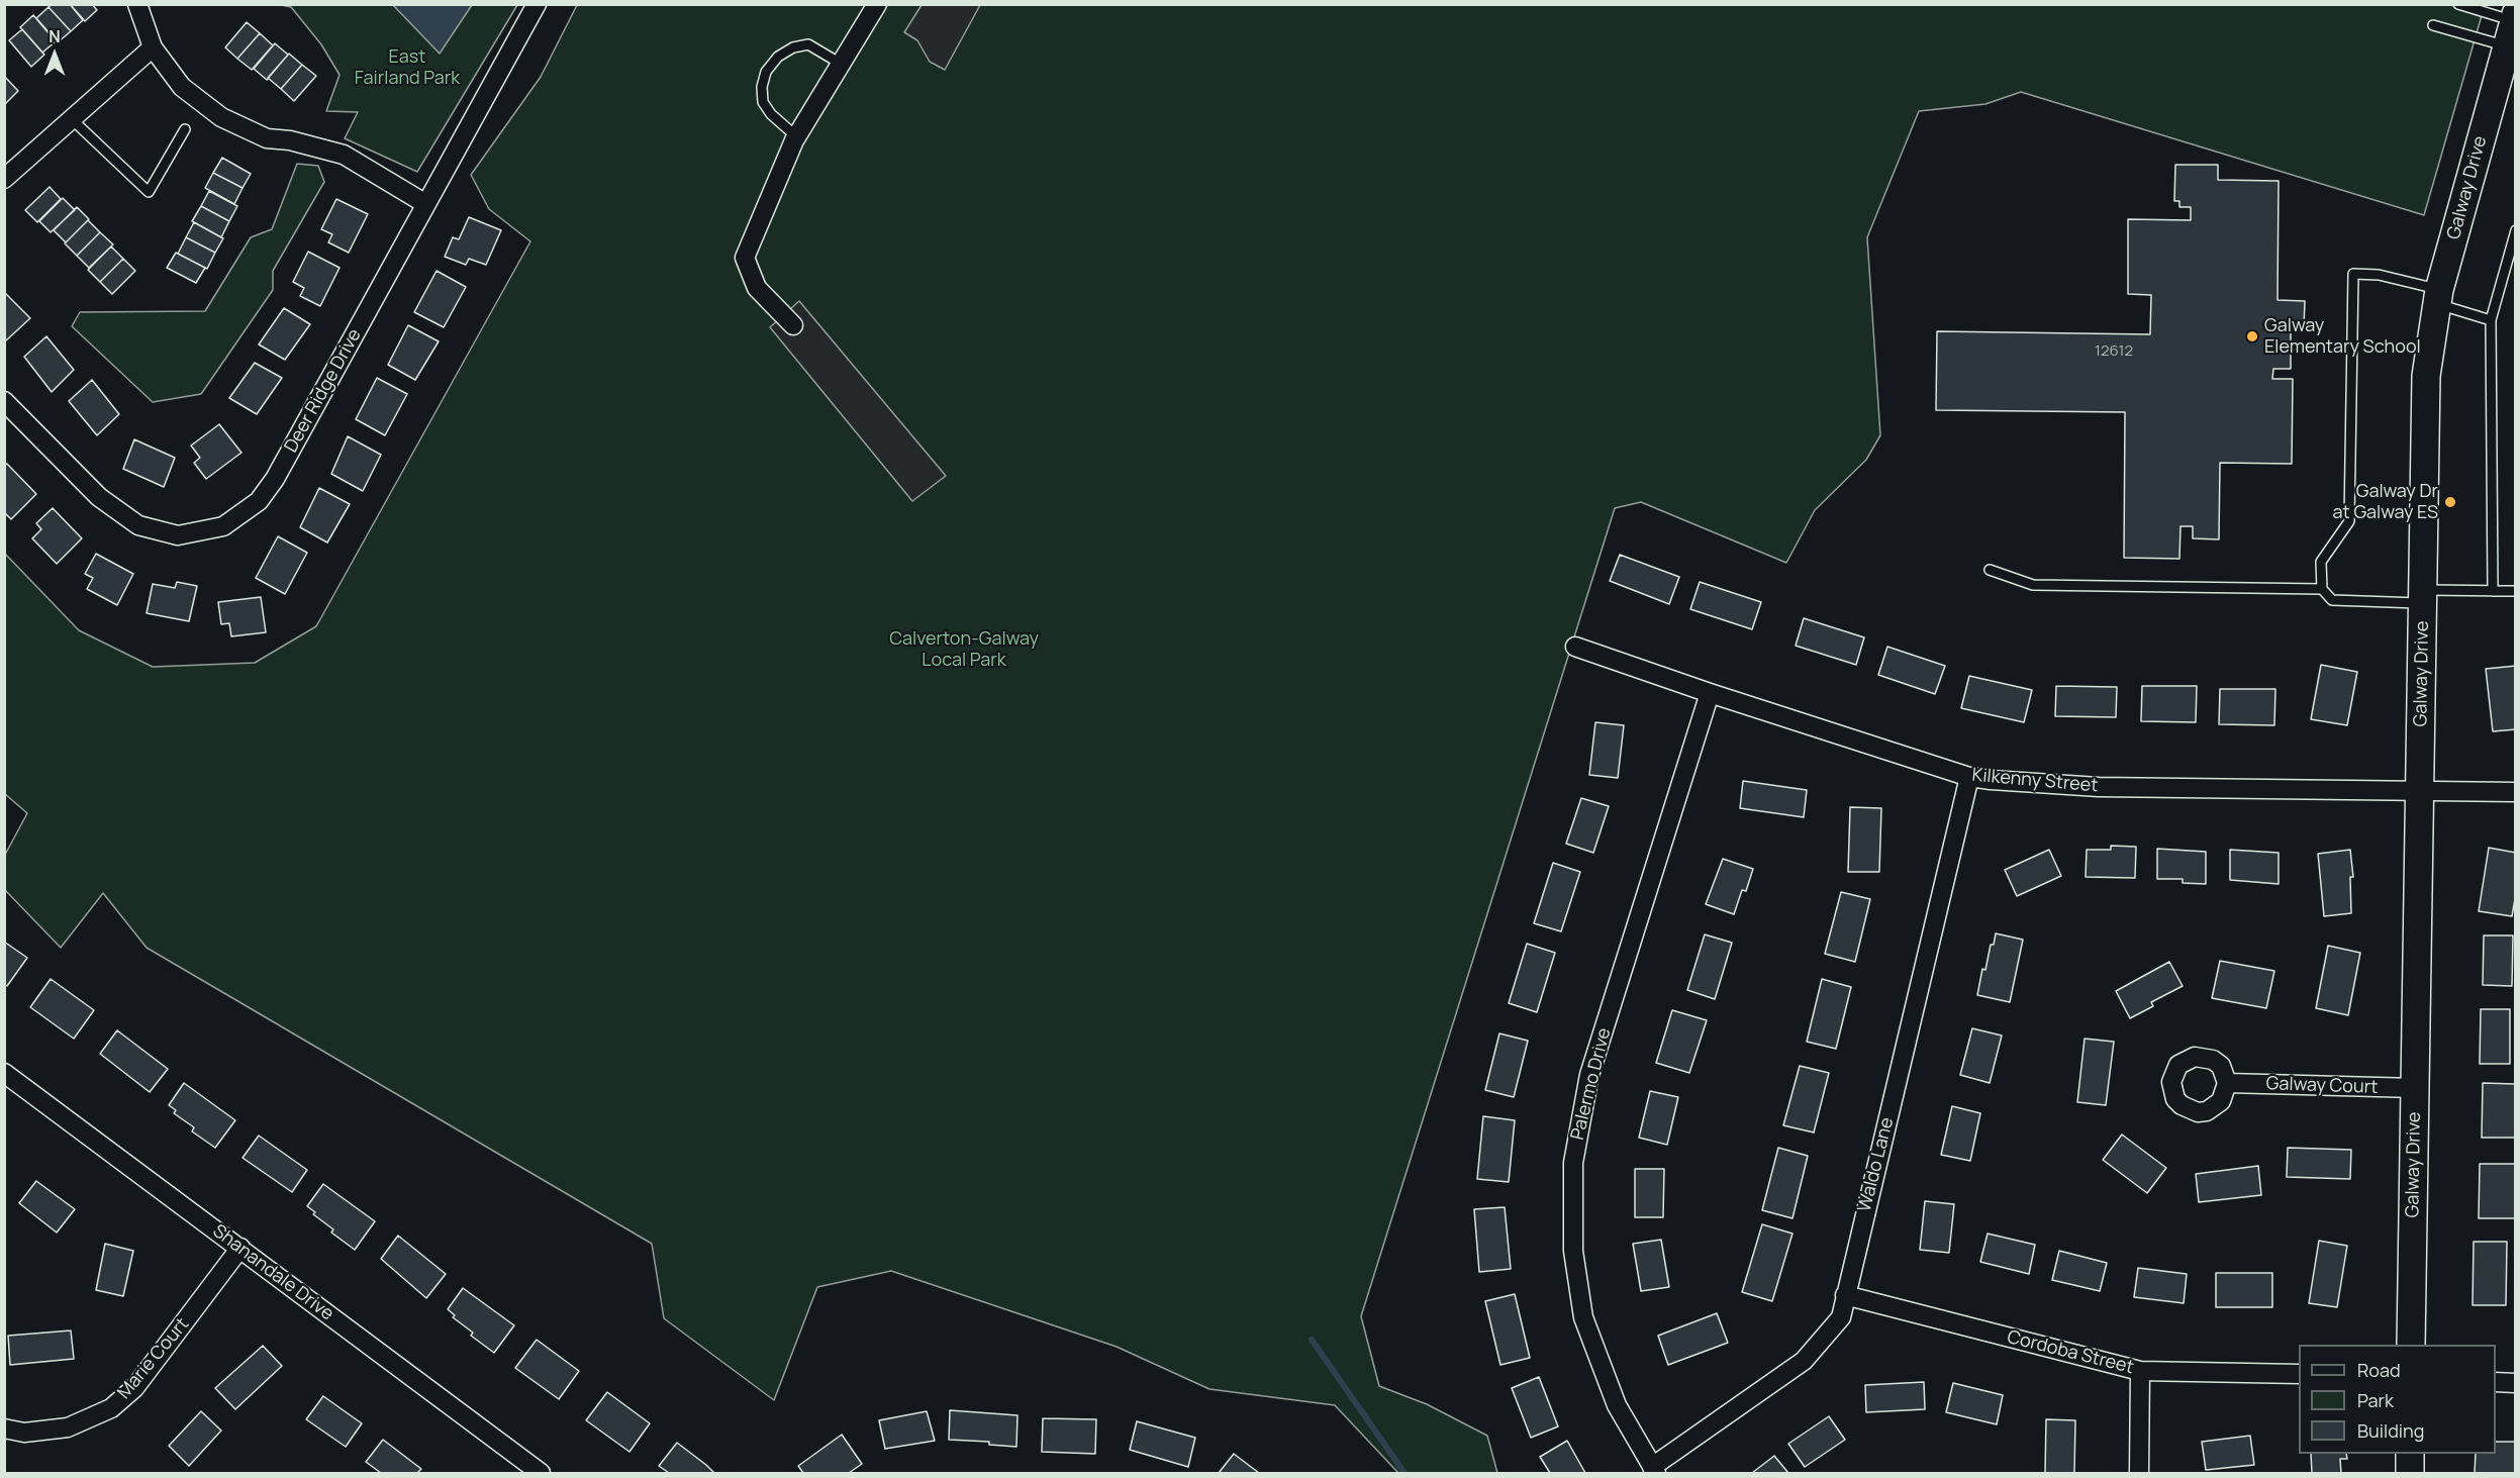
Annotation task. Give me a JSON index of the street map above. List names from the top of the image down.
{
  "streets": {
    "street": [
      "Galway Drive",
      "Deer Ridge Drive",
      "Kilkenny Street",
      "Palermo Drive",
      "Galway Court",
      "Waldo Lane",
      "Shanandale Drive",
      "Cordoba Street",
      "Marie Court"
    ]
  },
  "crossings": [
    ["Galway Drive", "Kilkenny Street"],
    ["Galway Drive", "Galway Court"],
    ["Kilkenny Street", "Palermo Drive"],
    ["Kilkenny Street", "Waldo Lane"],
    ["Palermo Drive", "Waldo Lane"],
    ["Waldo Lane", "Cordoba Street"],
    ["Shanandale Drive", "Marie Court"]
  ],
  "parks": ["East Fairland Park", "Calverton-Galway Local Park"],
  "places": ["Galway Elementary School", "Galway Dr at Galway ES"],
  "house_numbers": ["12612"],
  "legend": ["Road", "Park", "Building"],
  "north": "top"
}
